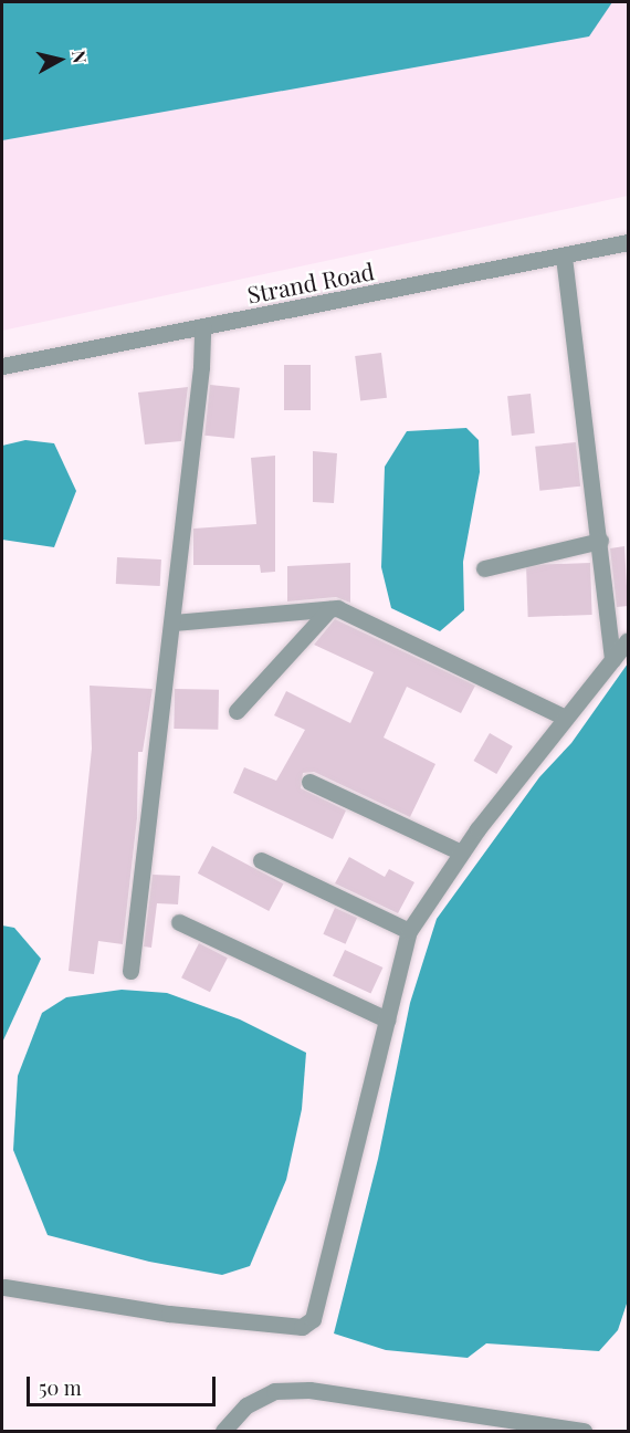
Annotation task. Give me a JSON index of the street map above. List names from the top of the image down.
{
  "streets": {
    "street": ["Strand Road"]
  },
  "scale_bar": "50 m",
  "north": "right"
}
